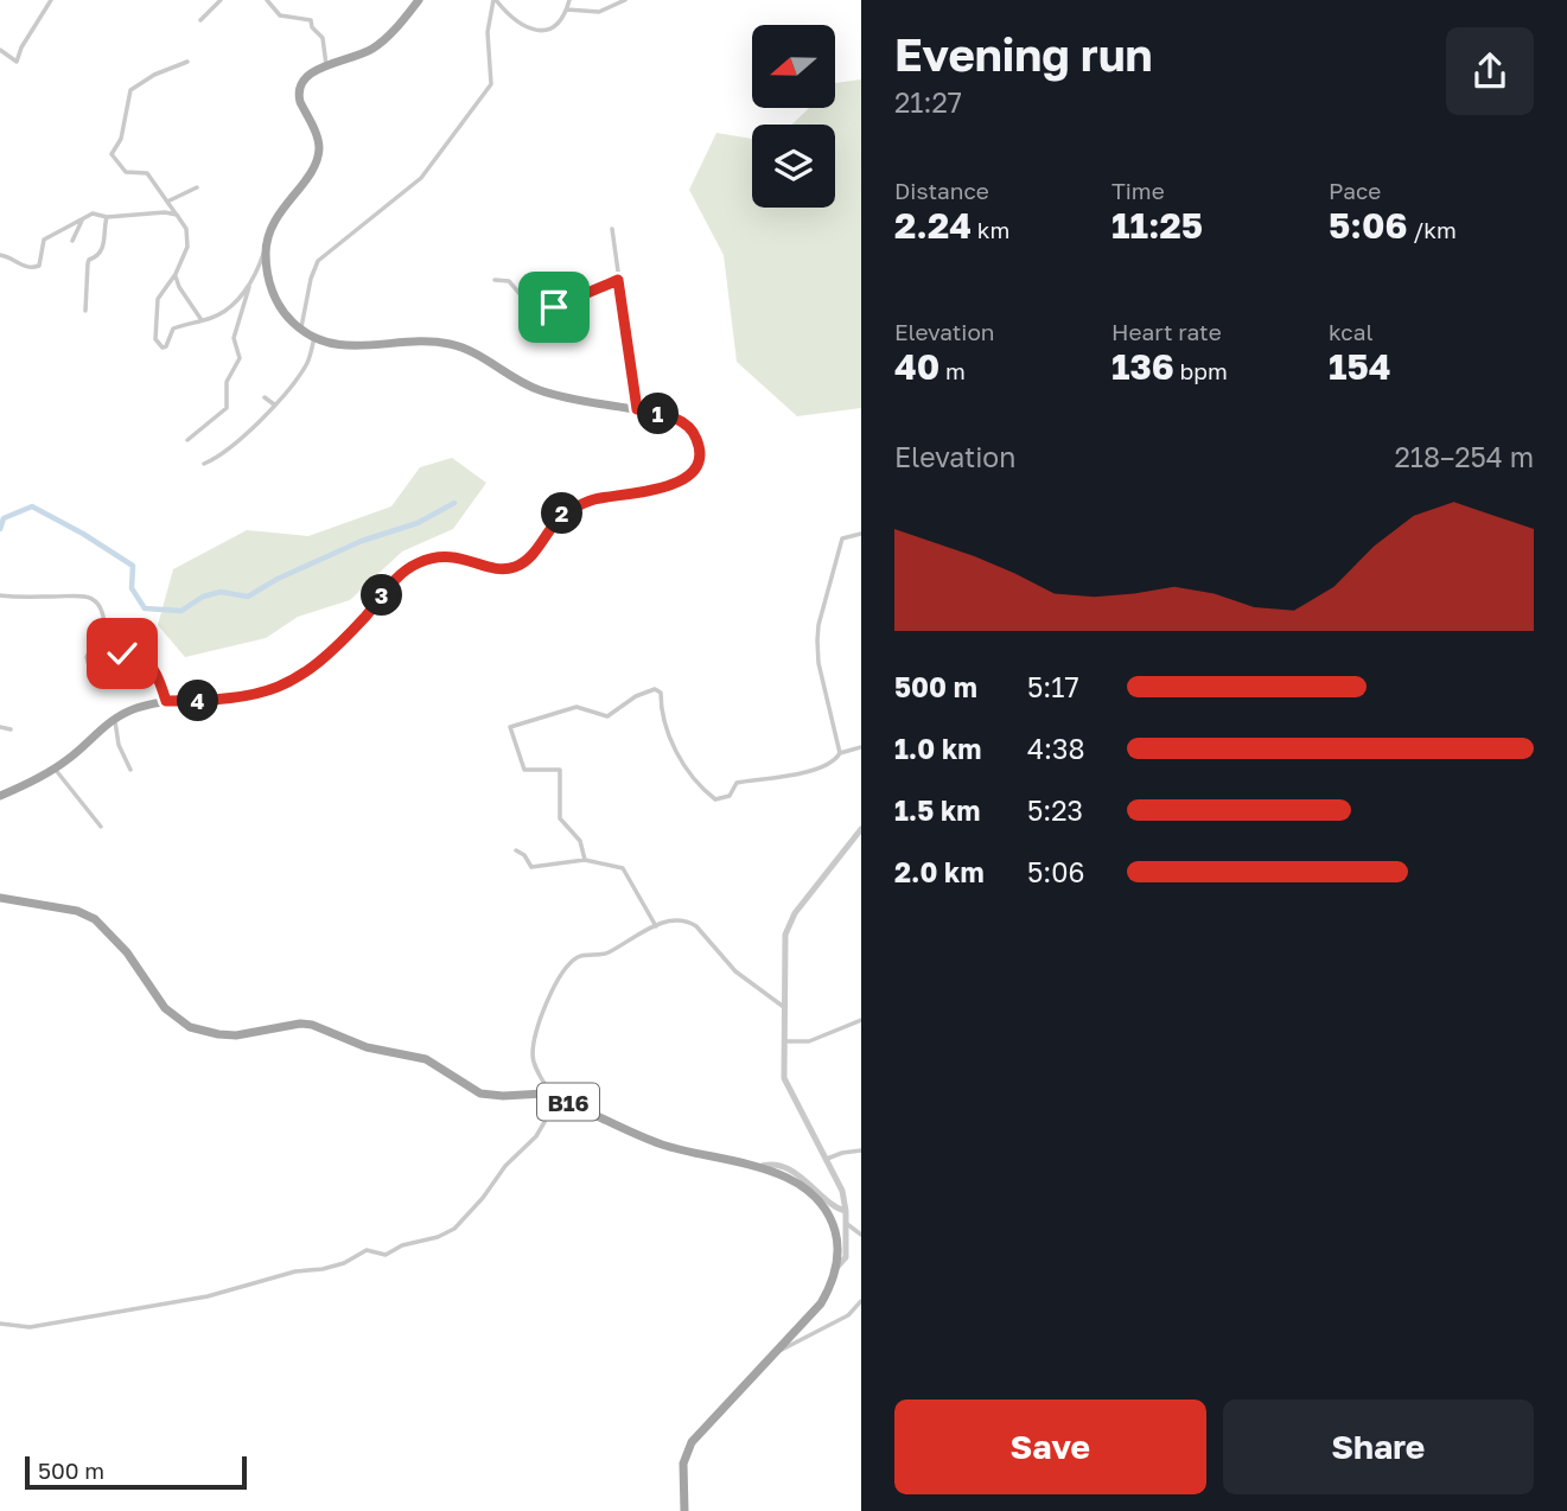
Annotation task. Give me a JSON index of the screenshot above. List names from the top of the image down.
{
  "streets": {
    "main road": ["B16"]
  },
  "scale_bar": "500 m",
  "north": "left",
  "page": {
    "heading": ["Evening run", "21:27"],
    "stats": [
      ["Distance", "2.24 km"],
      ["Time", "11:25"],
      ["Pace", "5:06 /km"],
      ["Elevation", "40 m"],
      ["Heart rate", "136 bpm"],
      ["kcal", "154"]
    ],
    "pins": [
      "1",
      "2",
      "3",
      "4"
    ],
    "chart": ["Elevation", "218–254 m"],
    "list": [
      {
        "name": "500 m",
        "note": "5:17"
      },
      {
        "name": "1.0 km",
        "note": "4:38"
      },
      {
        "name": "1.5 km",
        "note": "5:23"
      },
      {
        "name": "2.0 km",
        "note": "5:06"
      }
    ],
    "buttons": ["Save", "Share"],
    "scale": "500 m"
  }
}
